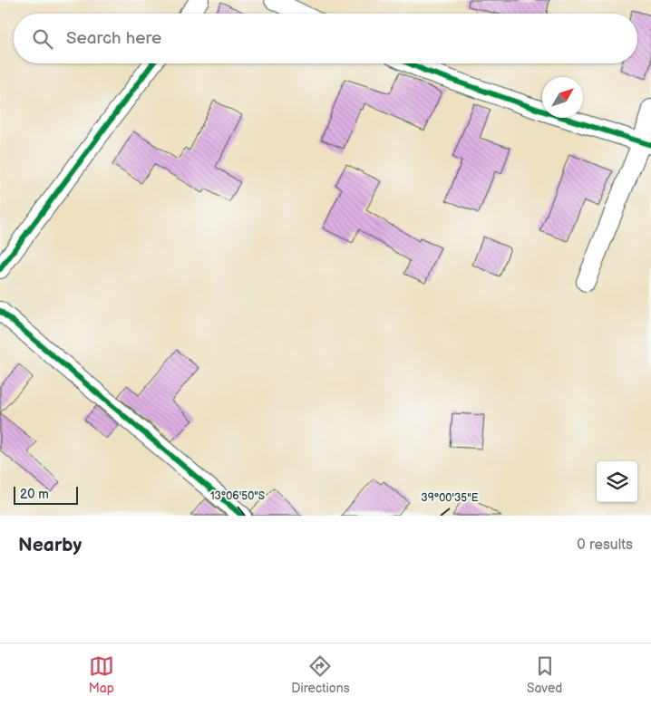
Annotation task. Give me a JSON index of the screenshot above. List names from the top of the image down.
{
  "scale_bar": "20 m",
  "north": "top right",
  "page": {
    "search": "Search here",
    "scale": "20 m",
    "heading": ["Nearby", "0 results"],
    "nav": ["Map", "Directions", "Saved"]
  },
  "coordinates": ["13°06'50\"S", "39°00'35\"E"]
}
